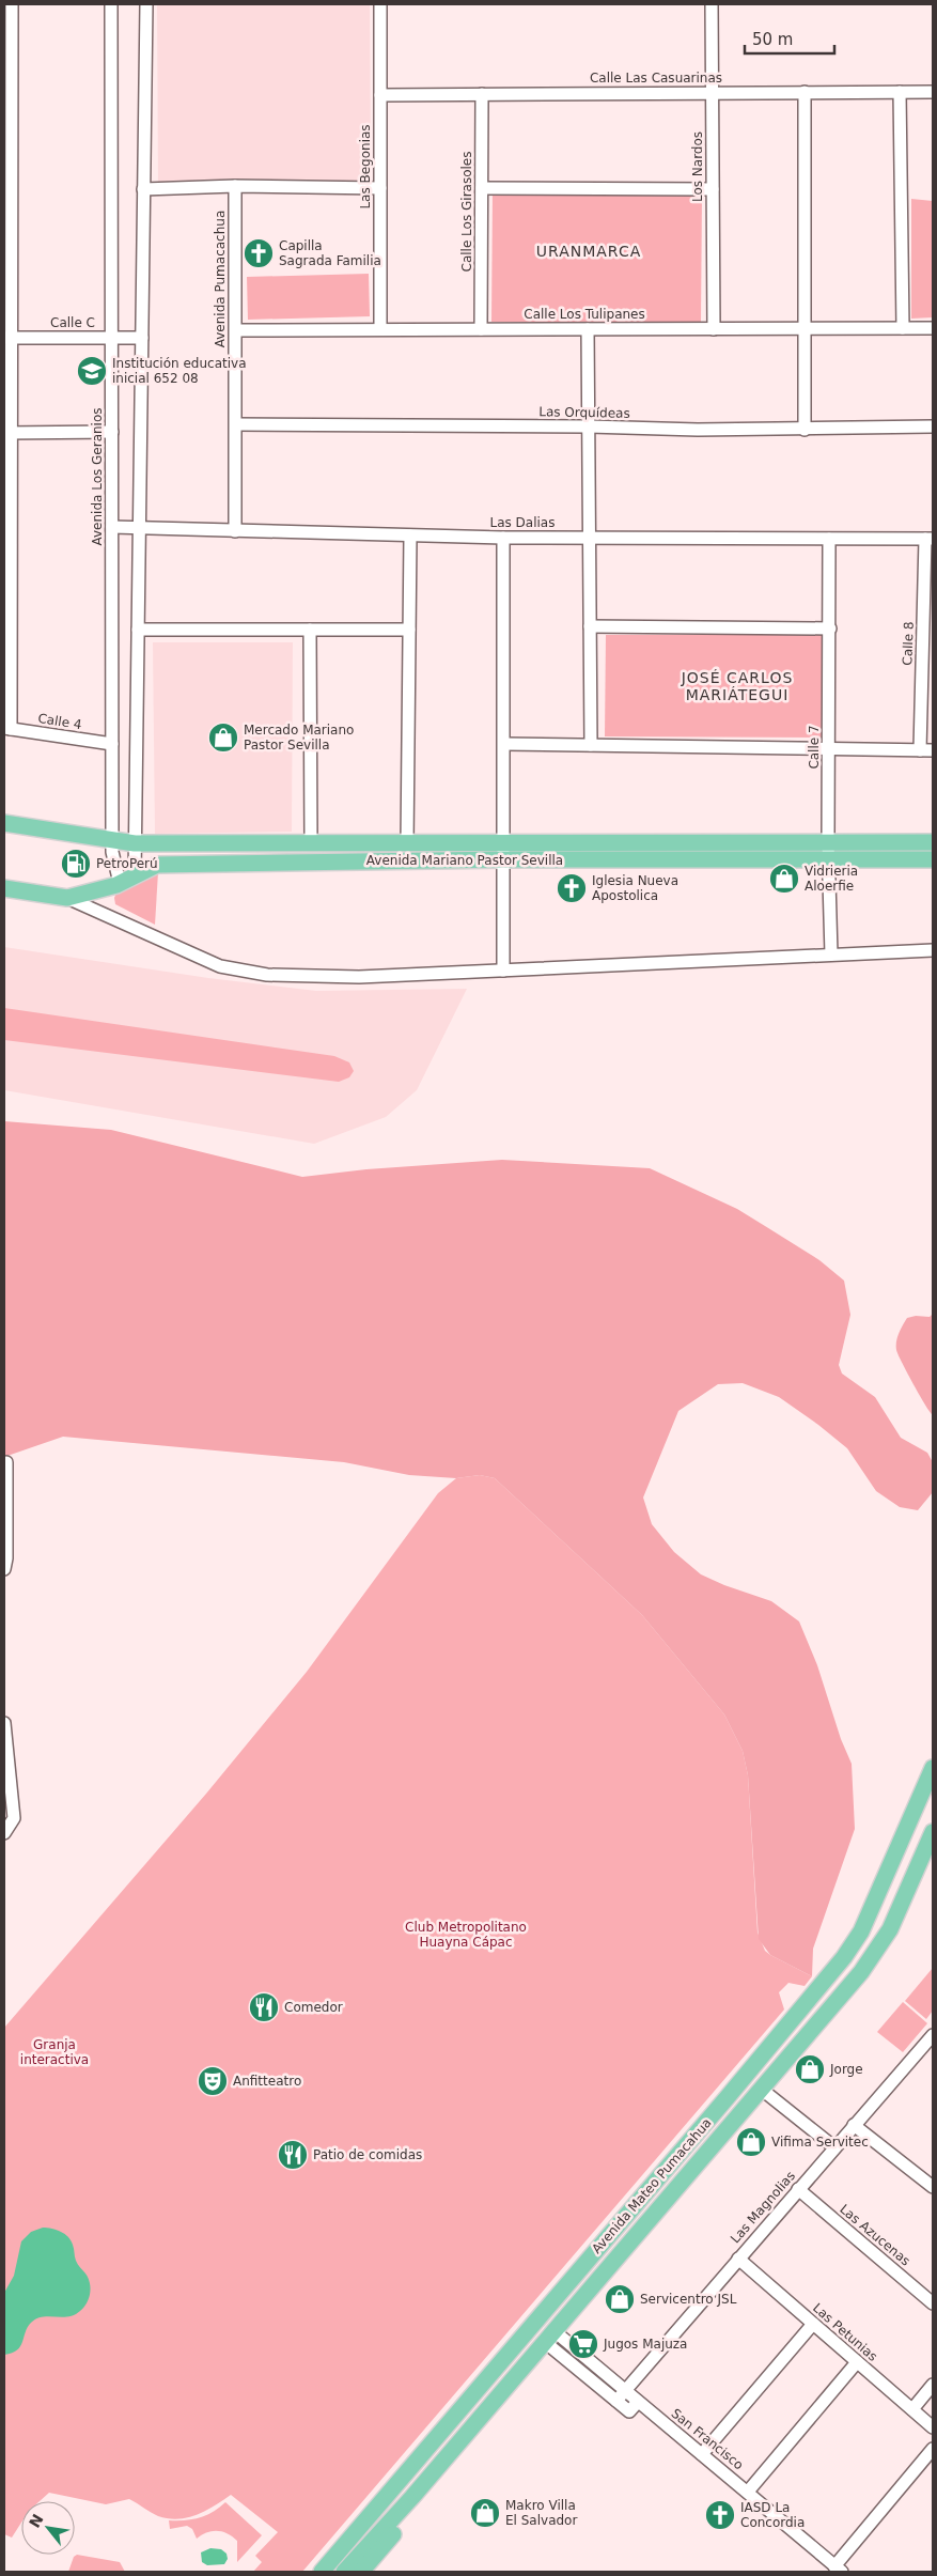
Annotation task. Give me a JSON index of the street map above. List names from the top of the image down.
{
  "streets": {
    "main road": ["Avenida Mariano Pastor Sevilla", "Avenida Mateo Pumacahua"],
    "street": [
      "Calle Las Casuarinas",
      "Las Begonias",
      "Los Nardos",
      "Calle Los Girasoles",
      "Avenida Pumacachua",
      "Calle Los Tulipanes",
      "Calle C",
      "Las Orquídeas",
      "Avenida Los Geranios",
      "Las Dalias",
      "Calle 8",
      "Calle 4",
      "Calle 7",
      "Las Magnolias",
      "Las Azucenas",
      "Las Petunias",
      "San Francisco"
    ]
  },
  "crossings": [
    ["Calle Las Casuarinas", "Las Begonias"],
    ["Calle Las Casuarinas", "Los Nardos"],
    ["Calle Las Casuarinas", "Calle Los Girasoles"],
    ["Las Begonias", "Calle Los Tulipanes"],
    ["Los Nardos", "Calle Los Tulipanes"],
    ["Calle Los Girasoles", "Calle Los Tulipanes"],
    ["Avenida Pumacachua", "Calle Los Tulipanes"],
    ["Avenida Pumacachua", "Las Orquídeas"],
    ["Avenida Pumacachua", "Las Dalias"],
    ["Calle C", "Avenida Los Geranios"],
    ["Avenida Los Geranios", "Las Dalias"],
    ["Avenida Los Geranios", "Calle 4"],
    ["Avenida Los Geranios", "Avenida Mariano Pastor Sevilla"],
    ["Las Dalias", "Calle 8"],
    ["Las Dalias", "Calle 7"],
    ["Calle 7", "Avenida Mariano Pastor Sevilla"],
    ["Avenida Mateo Pumacahua", "San Francisco"],
    ["Las Magnolias", "Las Azucenas"],
    ["Las Magnolias", "Las Petunias"],
    ["Las Magnolias", "San Francisco"]
  ],
  "districts": ["URANMARCA", "JOSÉ CARLOS MARIÁTEGUI"],
  "parks": ["Club Metropolitano Huayna Cápac", "Granja interactiva"],
  "places": {
    "church": ["Capilla Sagrada Familia", "Iglesia Nueva Apostolica", "IASD La Concordia"],
    "school or university": ["Institución educativa inicial 652 08"],
    "shop": [
      "Mercado Mariano Pastor Sevilla",
      "Vidrieria Aloerfie",
      "Jorge",
      "Vifima Servitec",
      "Servicentro JSL",
      "Makro Villa El Salvador"
    ],
    "fuel station": ["PetroPerú"],
    "restaurant": ["Comedor", "Patio de comidas"],
    "theatre": ["Anfitteatro"],
    "supermarket": ["Jugos Majuza"]
  },
  "scale_bar": "50 m",
  "north": "top left"
}
